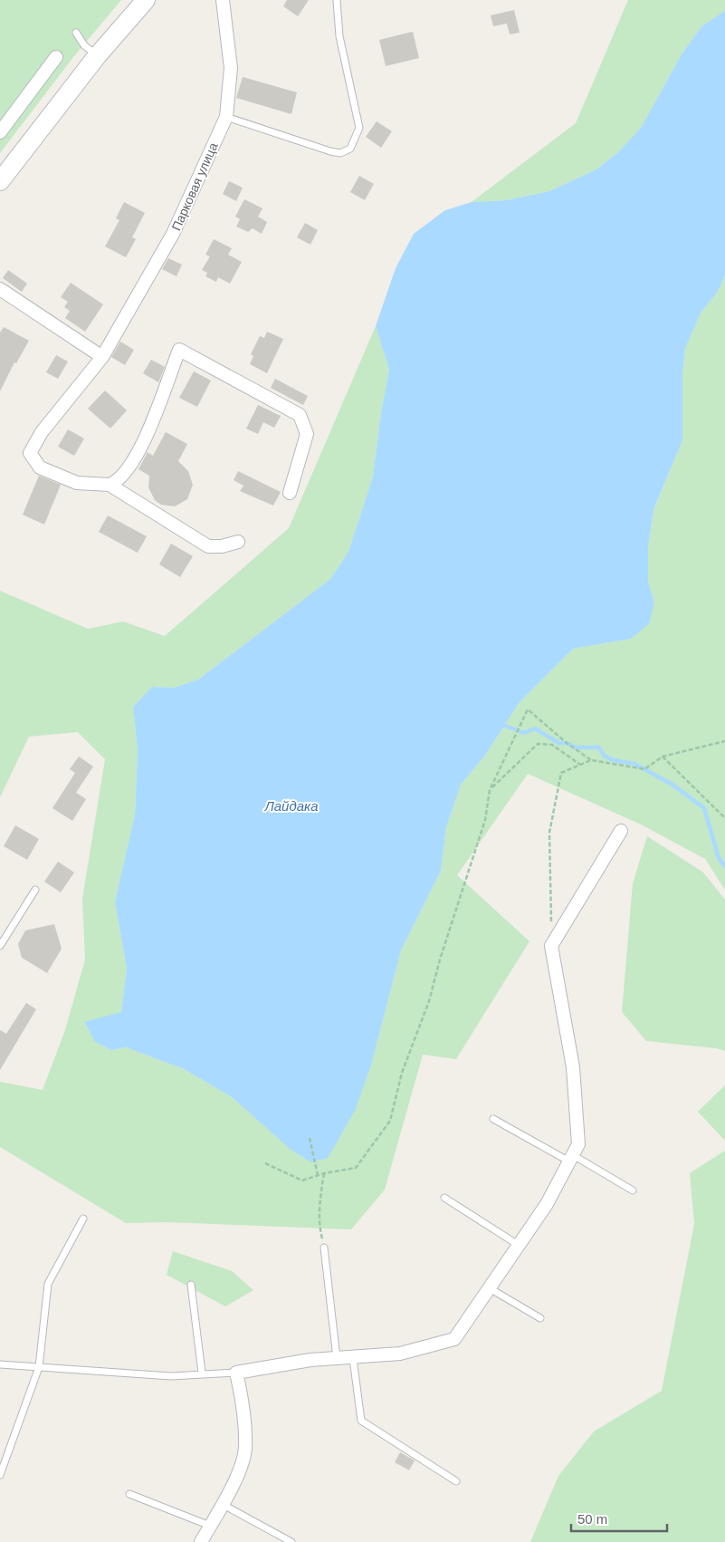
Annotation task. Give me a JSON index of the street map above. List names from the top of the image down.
{
  "streets": {
    "street": ["Парковая улица"]
  },
  "water": ["Лайдака"],
  "scale_bar": "50 m"
}
